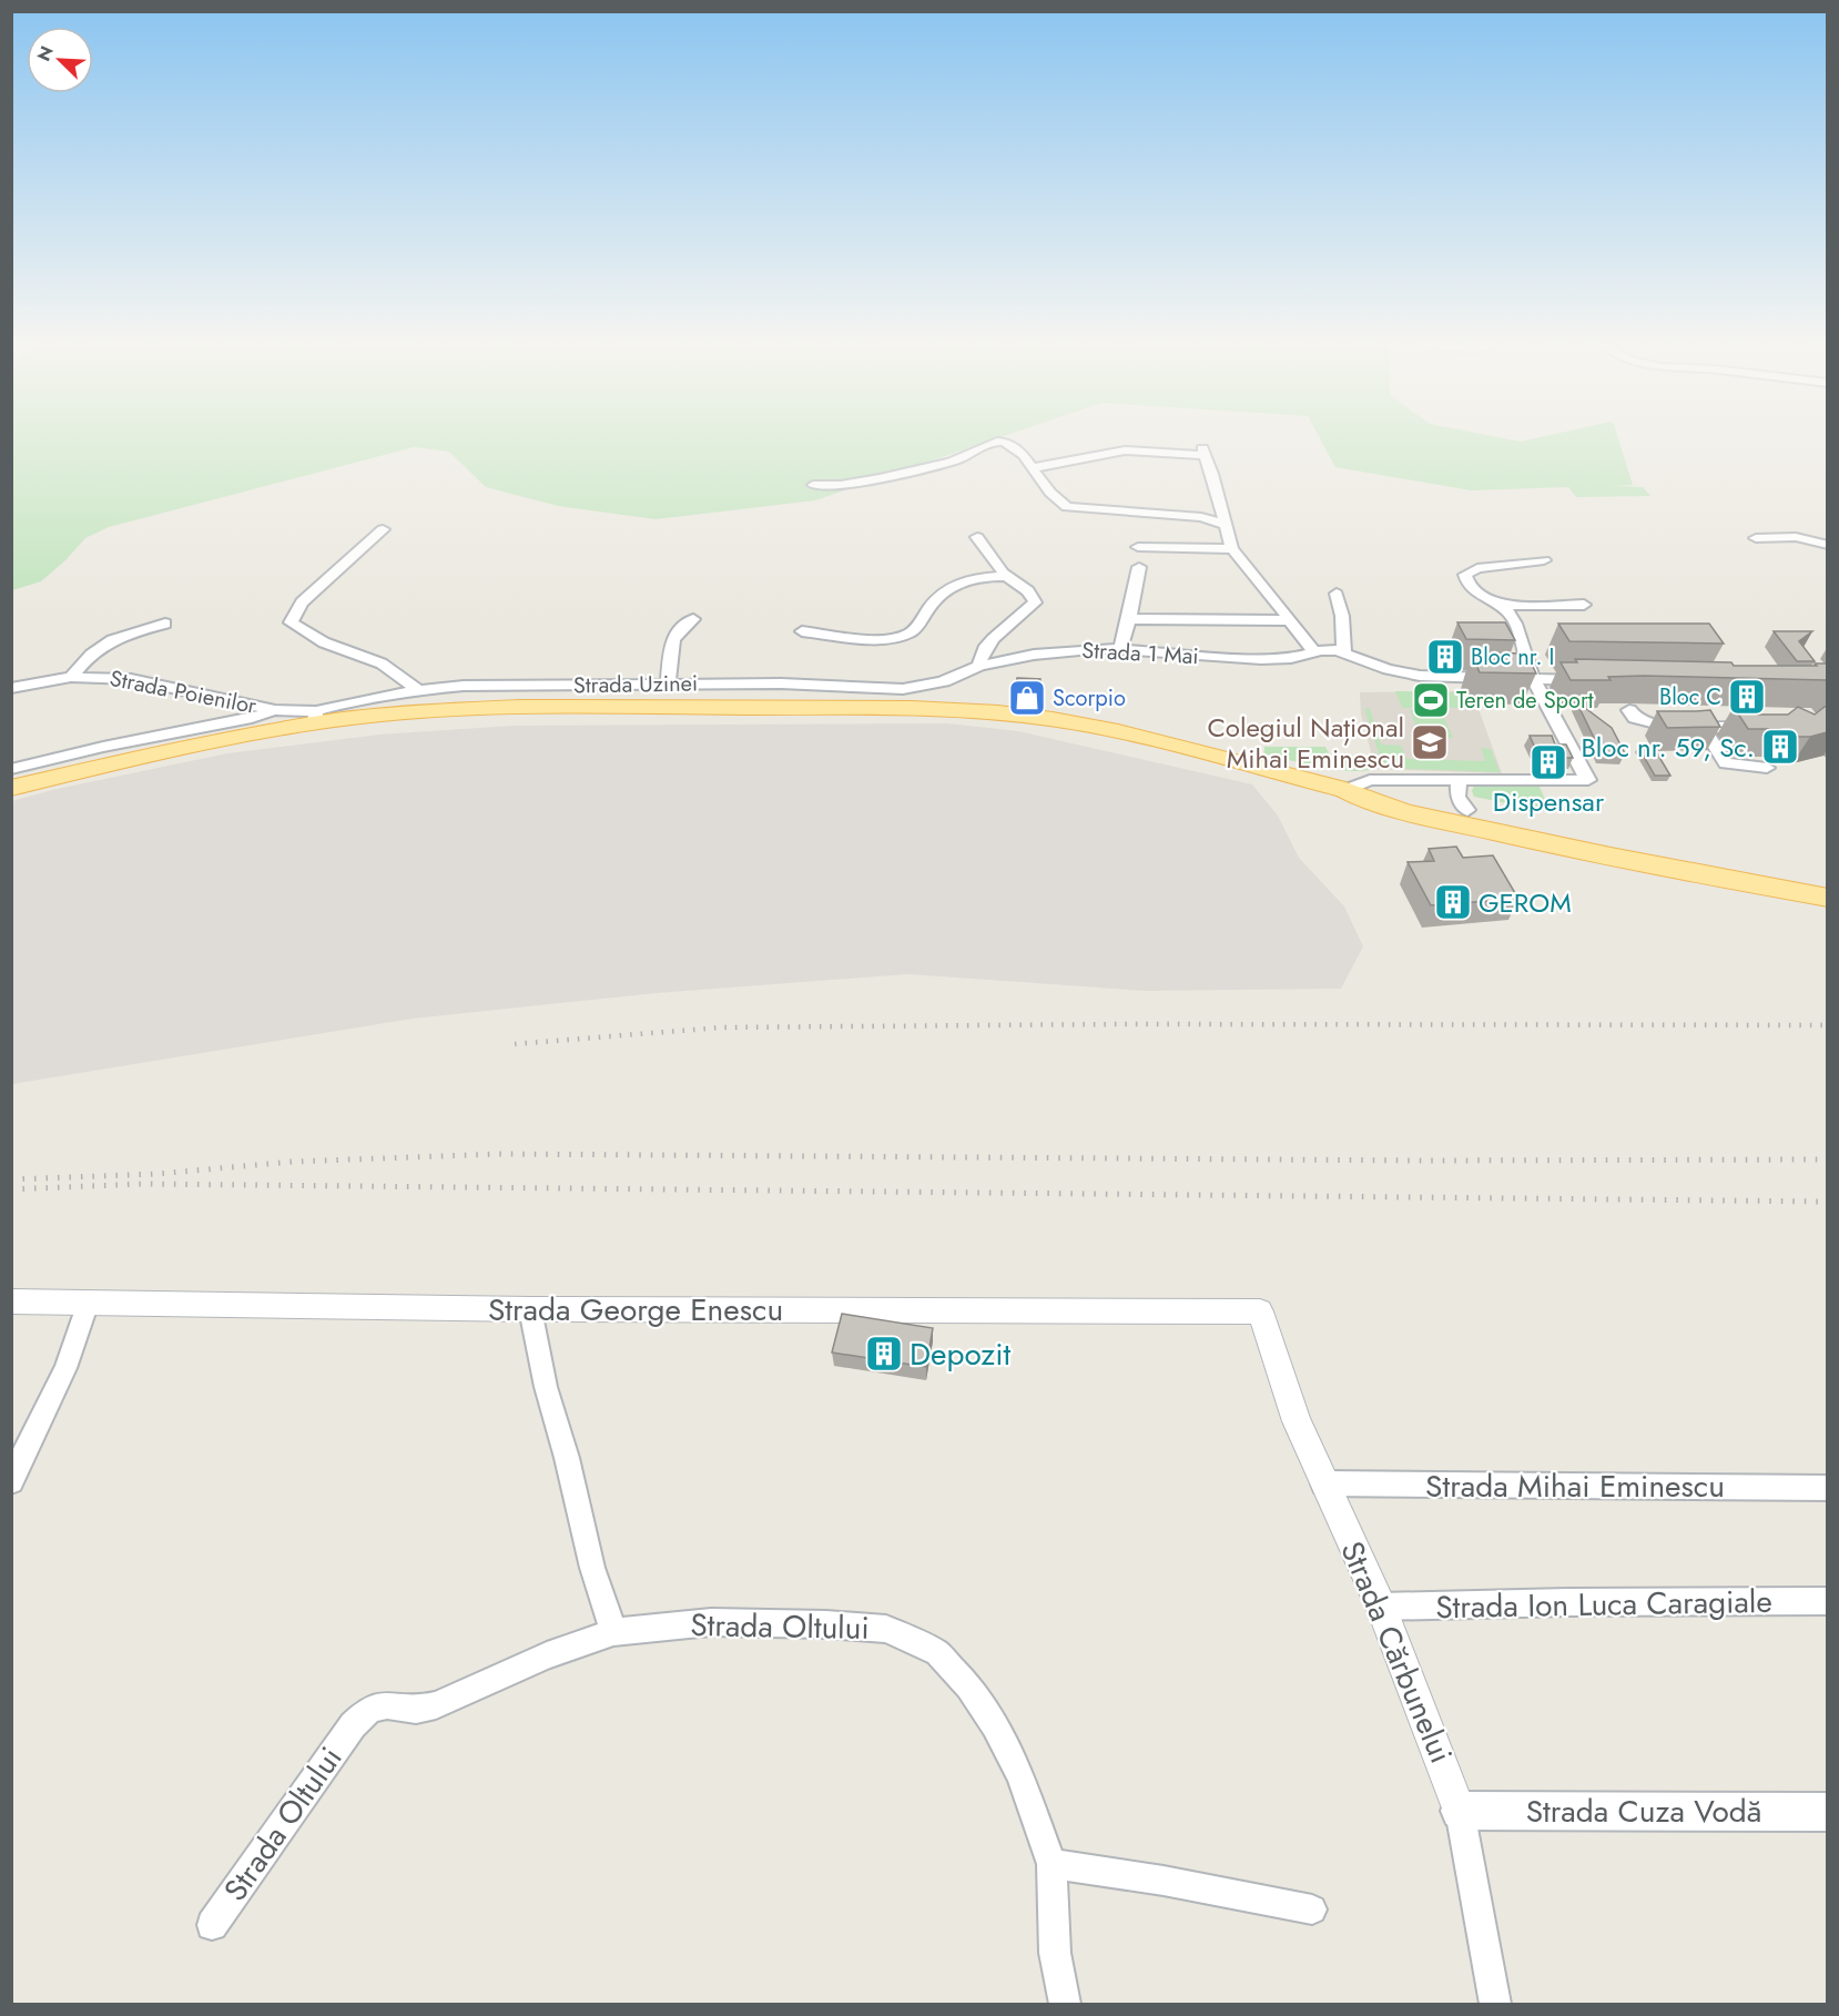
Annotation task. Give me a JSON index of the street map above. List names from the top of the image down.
{
  "streets": {
    "main road": ["Strada Cuza Vodă"],
    "street": [
      "Strada 1 Mai",
      "Strada Uzinei",
      "Strada Poienilor",
      "Strada George Enescu",
      "Strada Mihai Eminescu",
      "Strada Ion Luca Caragiale",
      "Strada Oltului",
      "Strada Cărbunelui"
    ]
  },
  "crossings": [
    ["Strada 1 Mai", "Strada Uzinei"],
    ["Strada Uzinei", "Strada Poienilor"],
    ["Strada George Enescu", "Strada Cărbunelui"],
    ["Strada Mihai Eminescu", "Strada Cărbunelui"],
    ["Strada Ion Luca Caragiale", "Strada Cărbunelui"],
    ["Strada Cărbunelui", "Strada Cuza Vodă"]
  ],
  "places": {
    "building": [
      "Bloc nr. I",
      "Bloc C",
      "Bloc nr. 59, Sc.",
      "Dispensar",
      "GEROM",
      "Depozit"
    ],
    "shop": ["Scorpio"],
    "sports": ["Teren de Sport"],
    "school or university": ["Colegiul Național Mihai Eminescu"]
  },
  "north": "top left"
}
